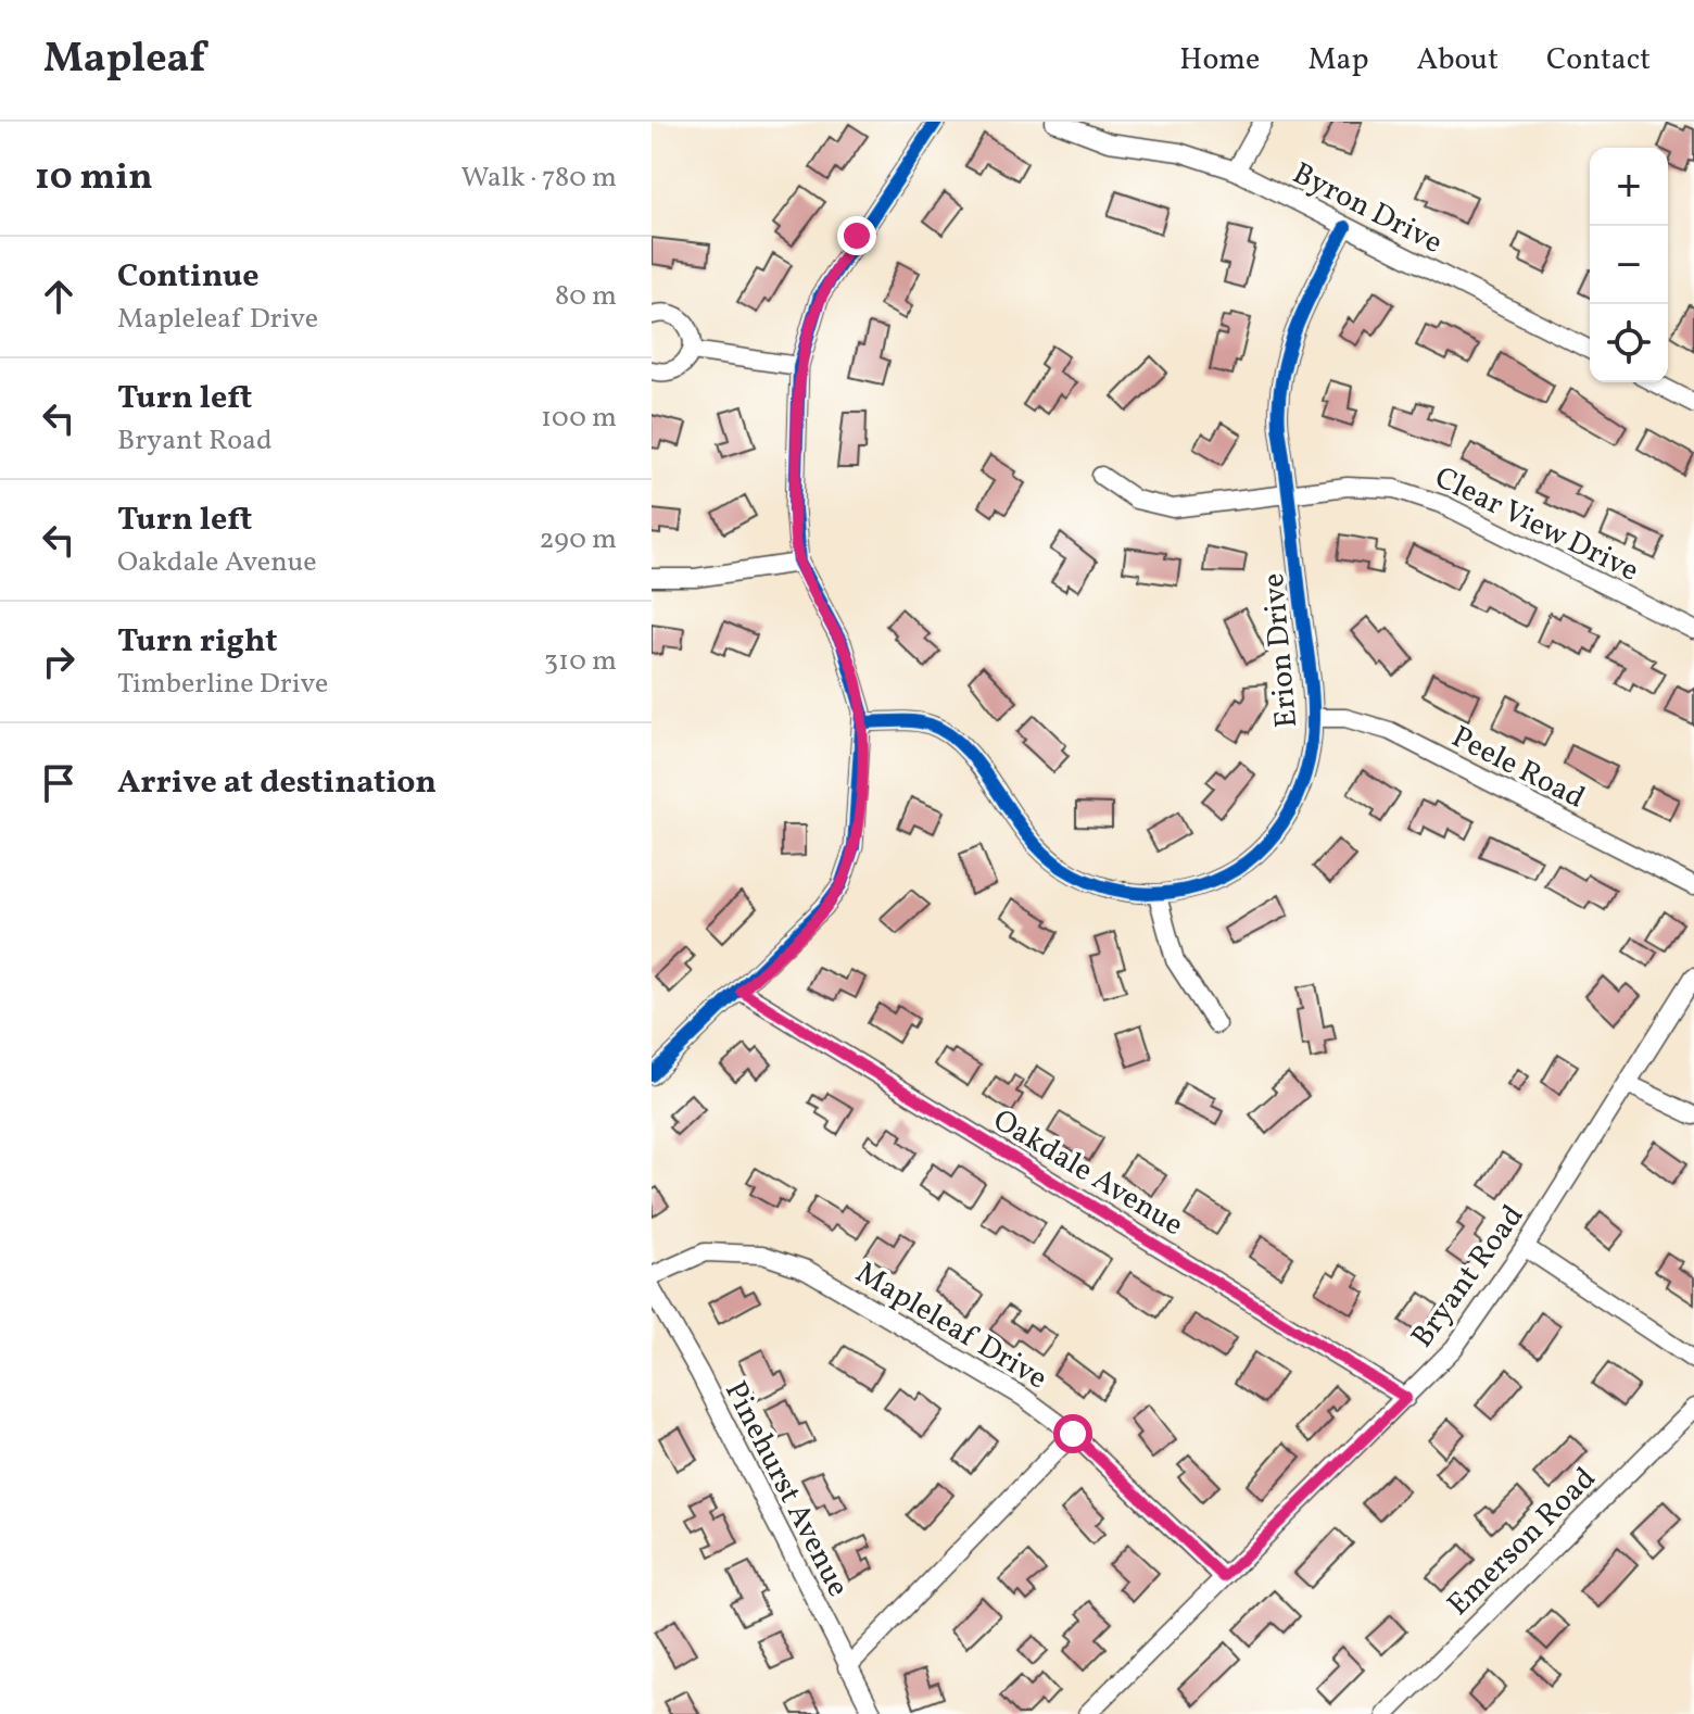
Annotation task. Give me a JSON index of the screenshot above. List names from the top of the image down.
{
  "streets": {
    "street": [
      "Byron Drive",
      "Clear View Drive",
      "Erion Drive",
      "Peele Road",
      "Oakdale Avenue",
      "Bryant Road",
      "Mapleleaf Drive",
      "Pinehurst Avenue",
      "Emerson Road"
    ]
  },
  "crossings": [
    ["Byron Drive", "Erion Drive"],
    ["Clear View Drive", "Erion Drive"],
    ["Erion Drive", "Peele Road"],
    ["Oakdale Avenue", "Bryant Road"],
    ["Bryant Road", "Mapleleaf Drive"]
  ],
  "page": {
    "header": "Mapleaf",
    "nav": [
      "Home",
      "Map",
      "About",
      "Contact"
    ],
    "heading": ["10 min", "Walk · 780 m"],
    "map_buttons": ["+", "−"],
    "list": [
      ["Continue", "Mapleleaf Drive", "80 m"],
      ["Turn left", "Bryant Road", "100 m"],
      ["Turn left", "Oakdale Avenue", "290 m"],
      ["Turn right", "Timberline Drive", "310 m"],
      "Arrive at destination"
    ]
  }
}
